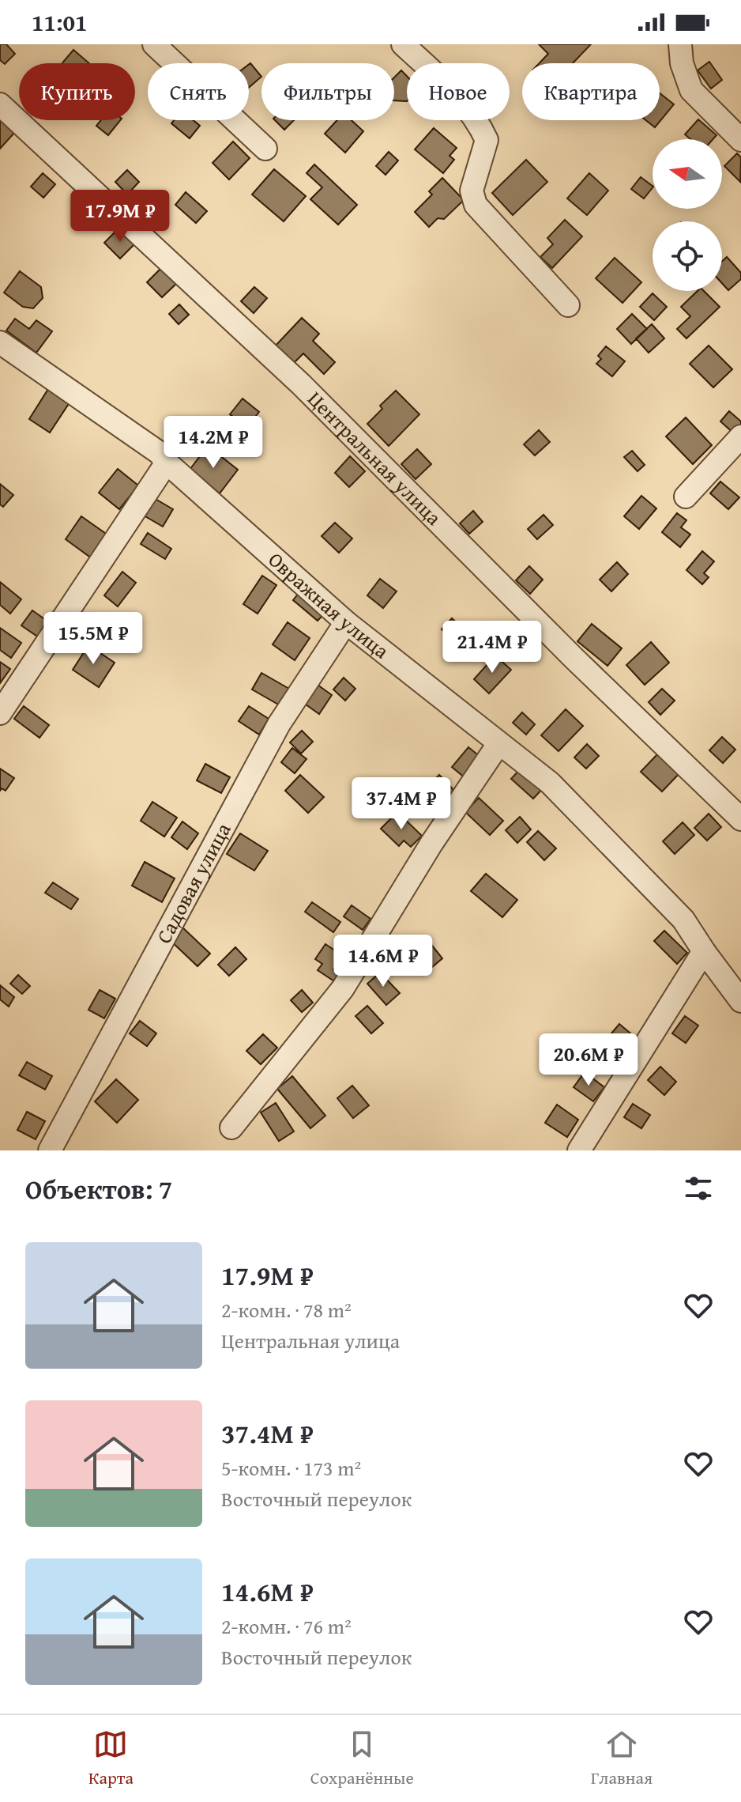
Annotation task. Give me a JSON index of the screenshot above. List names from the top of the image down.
{
  "streets": {
    "street": ["Центральная улица", "Овражная улица", "Садовая улица"]
  },
  "crossings": [
    ["Овражная улица", "Садовая улица"]
  ],
  "north": "left",
  "page": {
    "status": "11:01",
    "chip": [
      "Купить",
      "Снять",
      "Фильтры",
      "Новое",
      "Квартира"
    ],
    "price": [
      "17.9M ₽",
      "14.2M ₽",
      "15.5M ₽",
      "21.4M ₽",
      "37.4M ₽",
      "14.6M ₽",
      "20.6M ₽"
    ],
    "heading": "Объектов: 7",
    "list": [
      {
        "name": "17.9M ₽",
        "note": "2-комн. · 78 m² · Центральная улица"
      },
      {
        "name": "37.4M ₽",
        "note": "5-комн. · 173 m² · Восточный переулок"
      },
      {
        "name": "14.6M ₽",
        "note": "2-комн. · 76 m² · Восточный переулок"
      }
    ],
    "tabs": ["Карта", "Сохранённые", "Главная"]
  }
}
